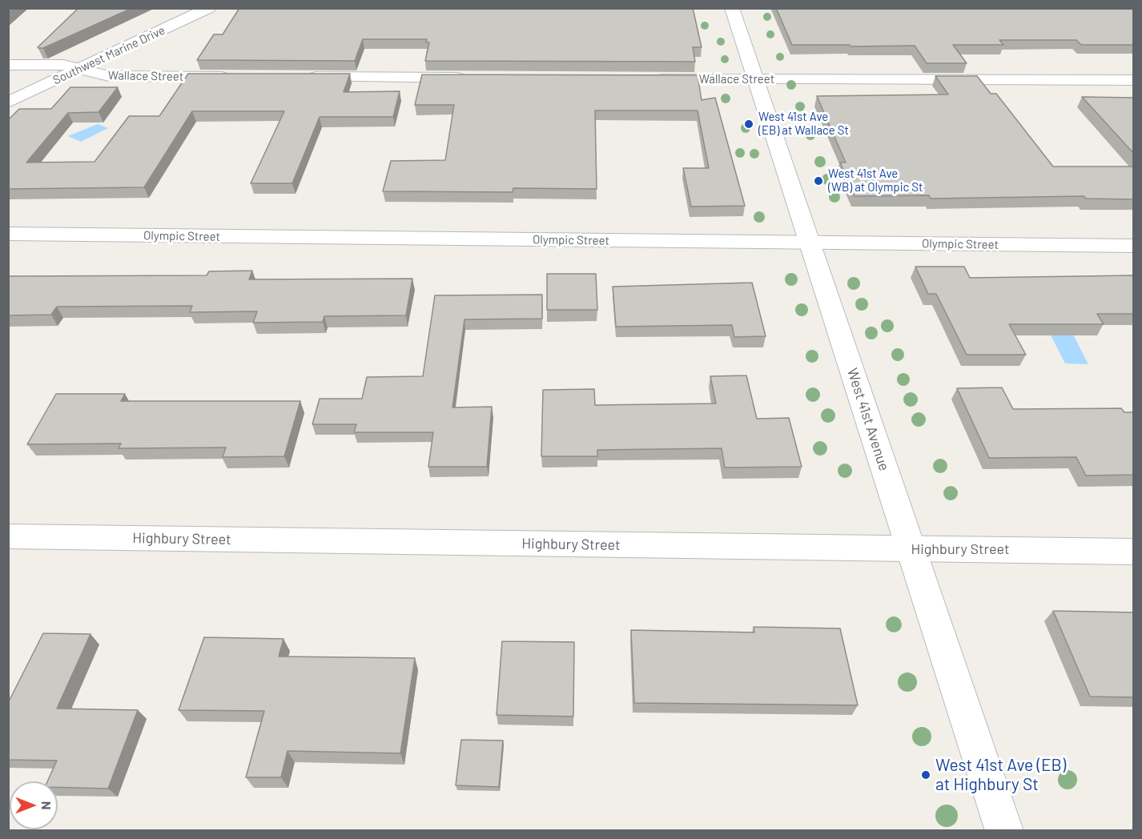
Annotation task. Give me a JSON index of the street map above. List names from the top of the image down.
{
  "streets": {
    "street": [
      "Southwest Marine Drive",
      "Wallace Street",
      "Olympic Street",
      "West 41st Avenue",
      "Highbury Street"
    ]
  },
  "crossings": [
    ["Southwest Marine Drive", "Wallace Street"],
    ["Wallace Street", "West 41st Avenue"],
    ["Olympic Street", "West 41st Avenue"],
    ["West 41st Avenue", "Highbury Street"]
  ],
  "places": ["West 41st Ave (EB) at Wallace St", "West 41st Ave (WB) at Olympic St", "West 41st Ave (EB) at Highbury St"],
  "north": "right"
}
